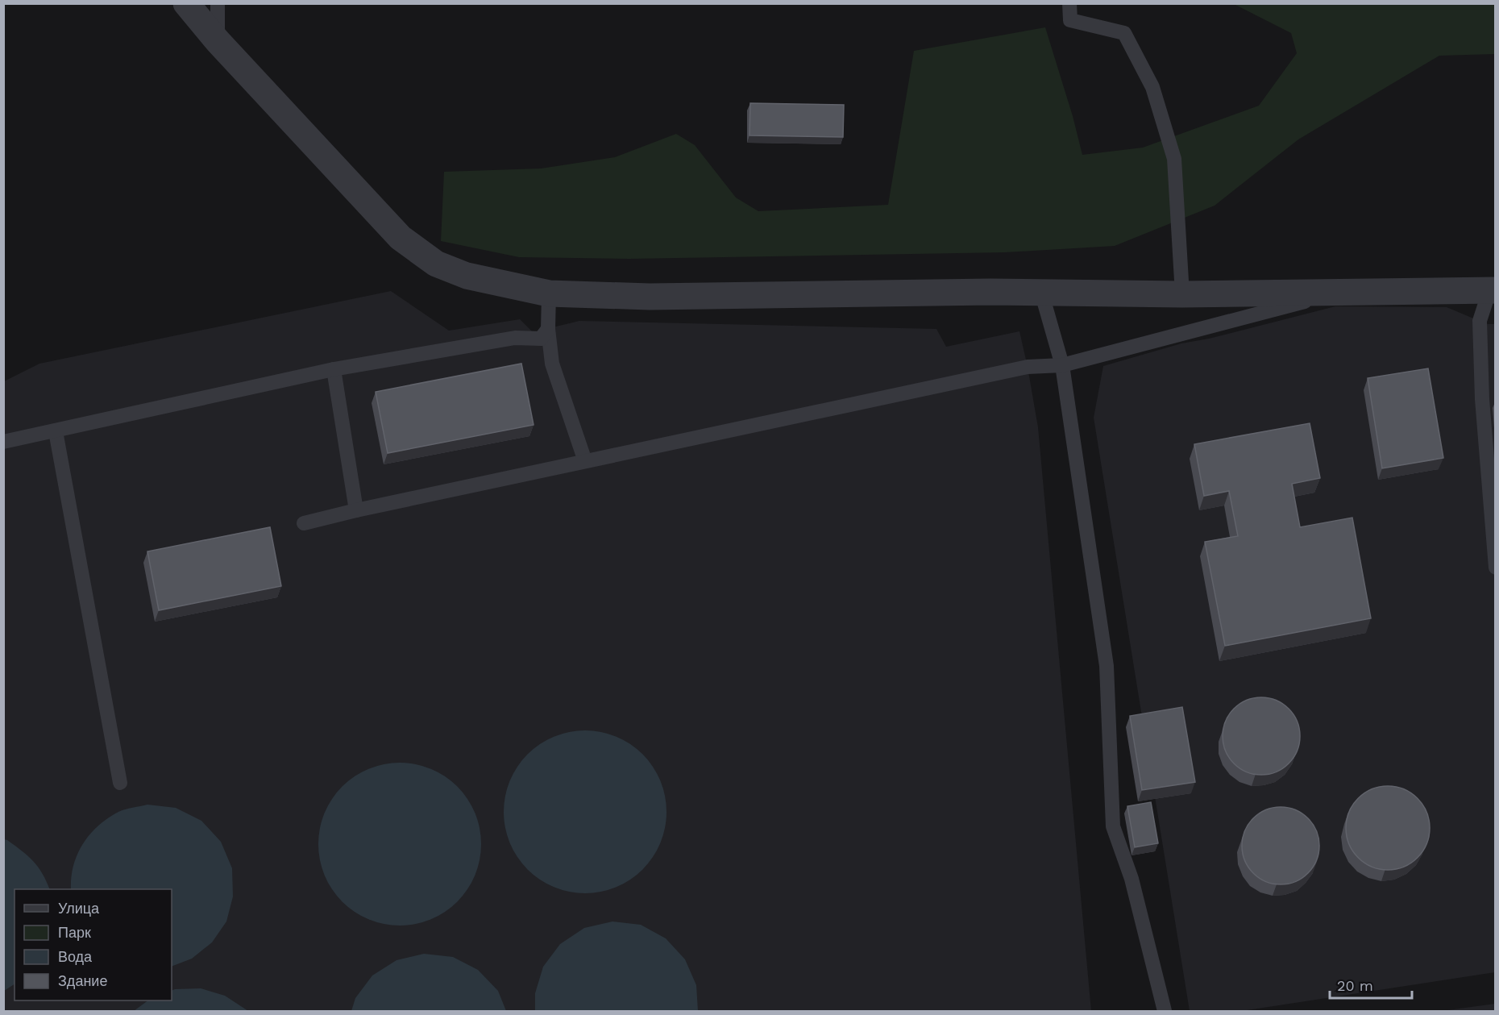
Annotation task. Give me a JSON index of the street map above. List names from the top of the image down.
{
  "legend": [
    "Улица",
    "Парк",
    "Вода",
    "Здание"
  ],
  "scale_bar": "20 m"
}
